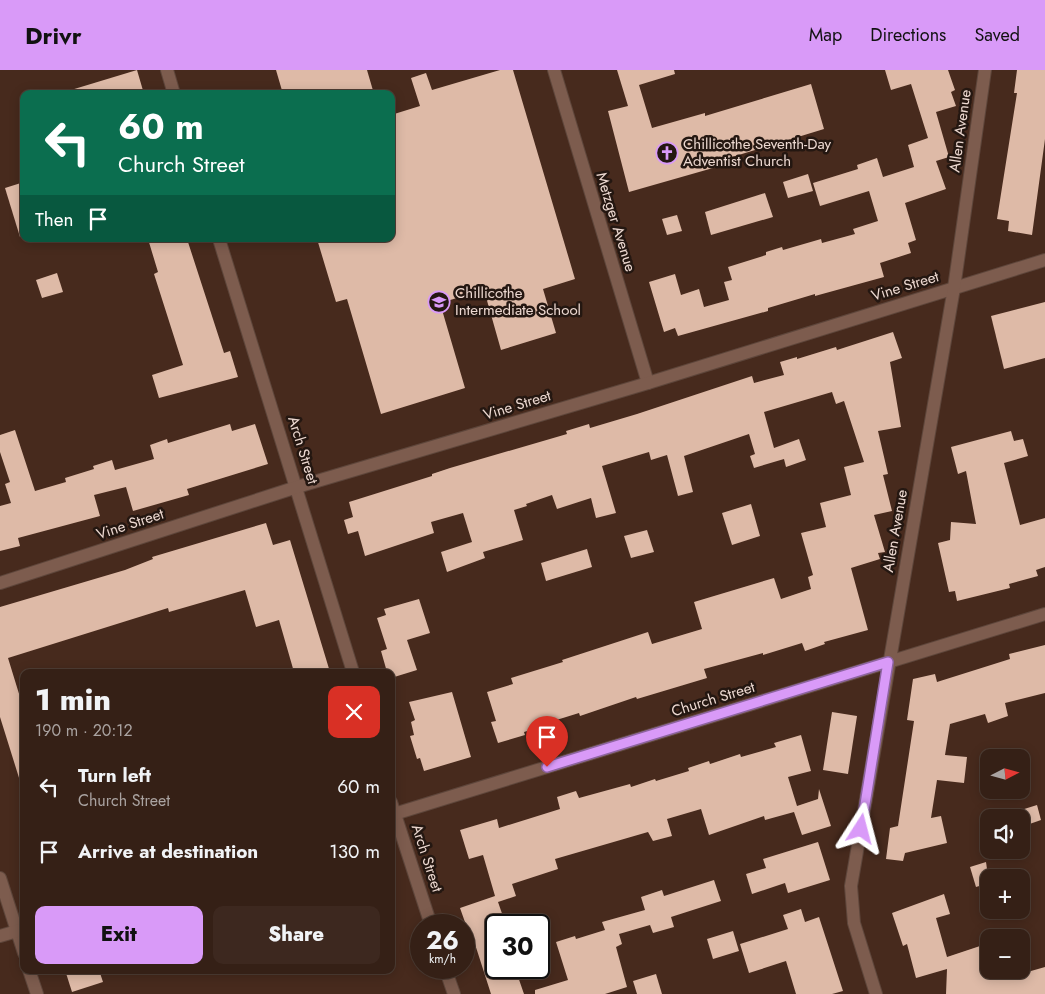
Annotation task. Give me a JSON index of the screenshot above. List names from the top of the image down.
{
  "streets": {
    "street": [
      "Allen Avenue",
      "Metzger Avenue",
      "Vine Street",
      "Arch Street",
      "Church Street"
    ]
  },
  "crossings": [
    ["Allen Avenue", "Vine Street"],
    ["Allen Avenue", "Church Street"],
    ["Metzger Avenue", "Vine Street"],
    ["Vine Street", "Arch Street"]
  ],
  "places": {
    "church": ["Chillicothe Seventh-Day Adventist Church"],
    "school or university": ["Chillicothe Intermediate School"]
  },
  "north": "right",
  "page": {
    "header": "Drivr",
    "nav": ["Map", "Directions", "Saved"],
    "turn": ["60 m", "Church Street"],
    "then": "Then",
    "heading": ["1 min", "190 m · 20:12"],
    "map_buttons": ["+", "−"],
    "list": [
      {
        "name": "Turn left",
        "note": "Church Street",
        "value": "60 m"
      },
      {
        "name": "Arrive at destination",
        "value": "130 m"
      }
    ],
    "buttons": ["Exit", "Share"],
    "speed": "26 km/h",
    "limit": "30"
  }
}
